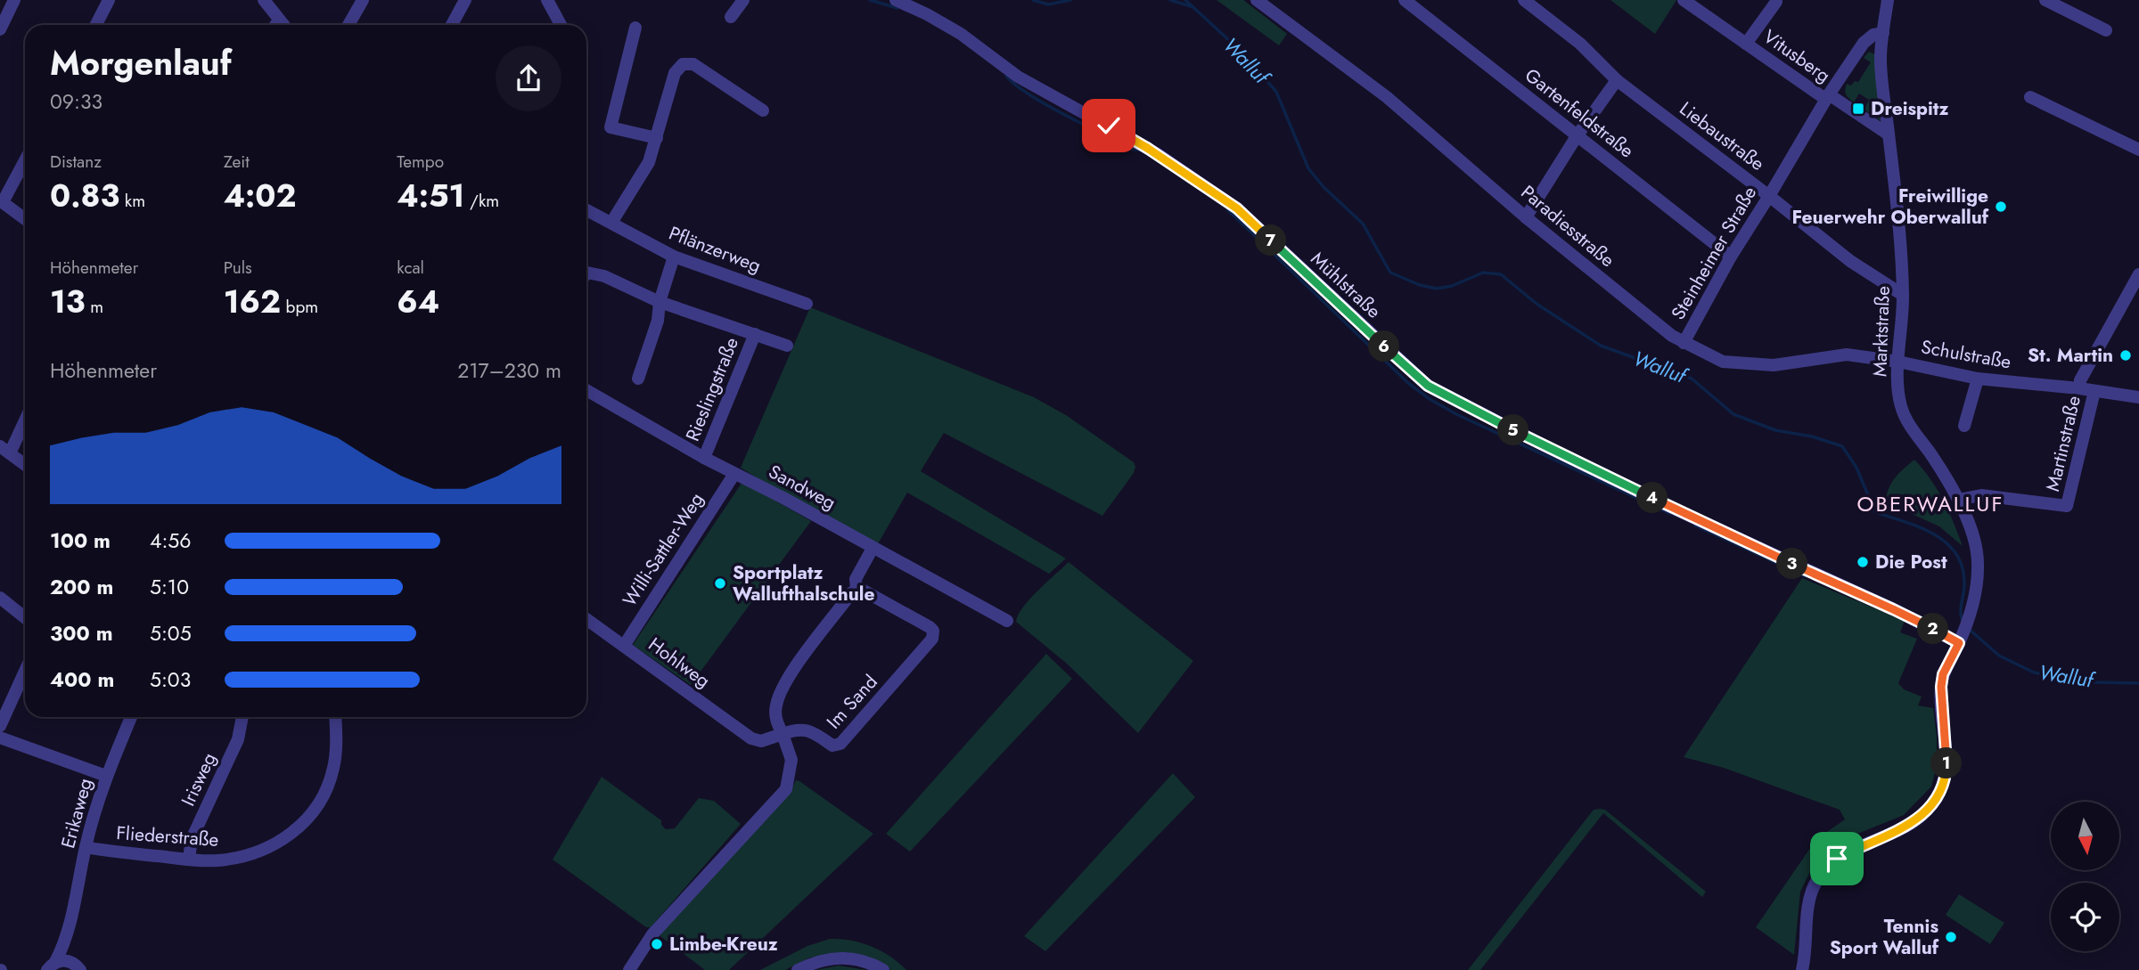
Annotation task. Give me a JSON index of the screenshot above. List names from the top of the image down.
{
  "streets": {
    "street": [
      "Vitusberg",
      "Gartenfeldstraße",
      "Liebaustraße",
      "Paradiesstraße",
      "Pflänzerweg",
      "Steinheimer Straße",
      "Mühlstraße",
      "Marktstraße",
      "Schulstraße",
      "Rieslingstraße",
      "Martinstraße",
      "Sandweg",
      "Willi-Sattler-Weg",
      "Hohlweg",
      "Im Sand",
      "Irisweg",
      "Erikaweg",
      "Fliederstraße"
    ]
  },
  "crossings": [
    ["Vitusberg", "Steinheimer Straße"],
    ["Vitusberg", "Marktstraße"],
    ["Gartenfeldstraße", "Steinheimer Straße"],
    ["Liebaustraße", "Steinheimer Straße"],
    ["Liebaustraße", "Marktstraße"],
    ["Paradiesstraße", "Steinheimer Straße"],
    ["Paradiesstraße", "Marktstraße"],
    ["Paradiesstraße", "Schulstraße"],
    ["Steinheimer Straße", "Marktstraße"],
    ["Mühlstraße", "Marktstraße"],
    ["Marktstraße", "Schulstraße"],
    ["Marktstraße", "Martinstraße"],
    ["Schulstraße", "Martinstraße"],
    ["Rieslingstraße", "Sandweg"],
    ["Sandweg", "Willi-Sattler-Weg"],
    ["Willi-Sattler-Weg", "Hohlweg"],
    ["Hohlweg", "Im Sand"],
    ["Irisweg", "Fliederstraße"],
    ["Erikaweg", "Fliederstraße"]
  ],
  "districts": ["OBERWALLUF"],
  "water": ["Walluf"],
  "places": {
    "transit": ["Dreispitz"],
    "other": [
      "Freiwillige Feuerwehr Oberwalluf",
      "St. Martin",
      "Die Post",
      "Sportplatz Wallufthalschule",
      "Tennis Sport Walluf",
      "Limbe-Kreuz"
    ]
  },
  "north": "bottom",
  "page": {
    "heading": ["Morgenlauf", "09:33"],
    "stats": [
      ["Distanz", "0.83 km"],
      ["Zeit", "4:02"],
      ["Tempo", "4:51 /km"],
      ["Höhenmeter", "13 m"],
      ["Puls", "162 bpm"],
      ["kcal", "64"]
    ],
    "pins": [
      "7",
      "6",
      "5",
      "4",
      "3",
      "2",
      "1"
    ],
    "chart": ["Höhenmeter", "217–230 m"],
    "list": [
      {
        "name": "100 m",
        "note": "4:56"
      },
      {
        "name": "200 m",
        "note": "5:10"
      },
      {
        "name": "300 m",
        "note": "5:05"
      },
      {
        "name": "400 m",
        "note": "5:03"
      }
    ]
  }
}
